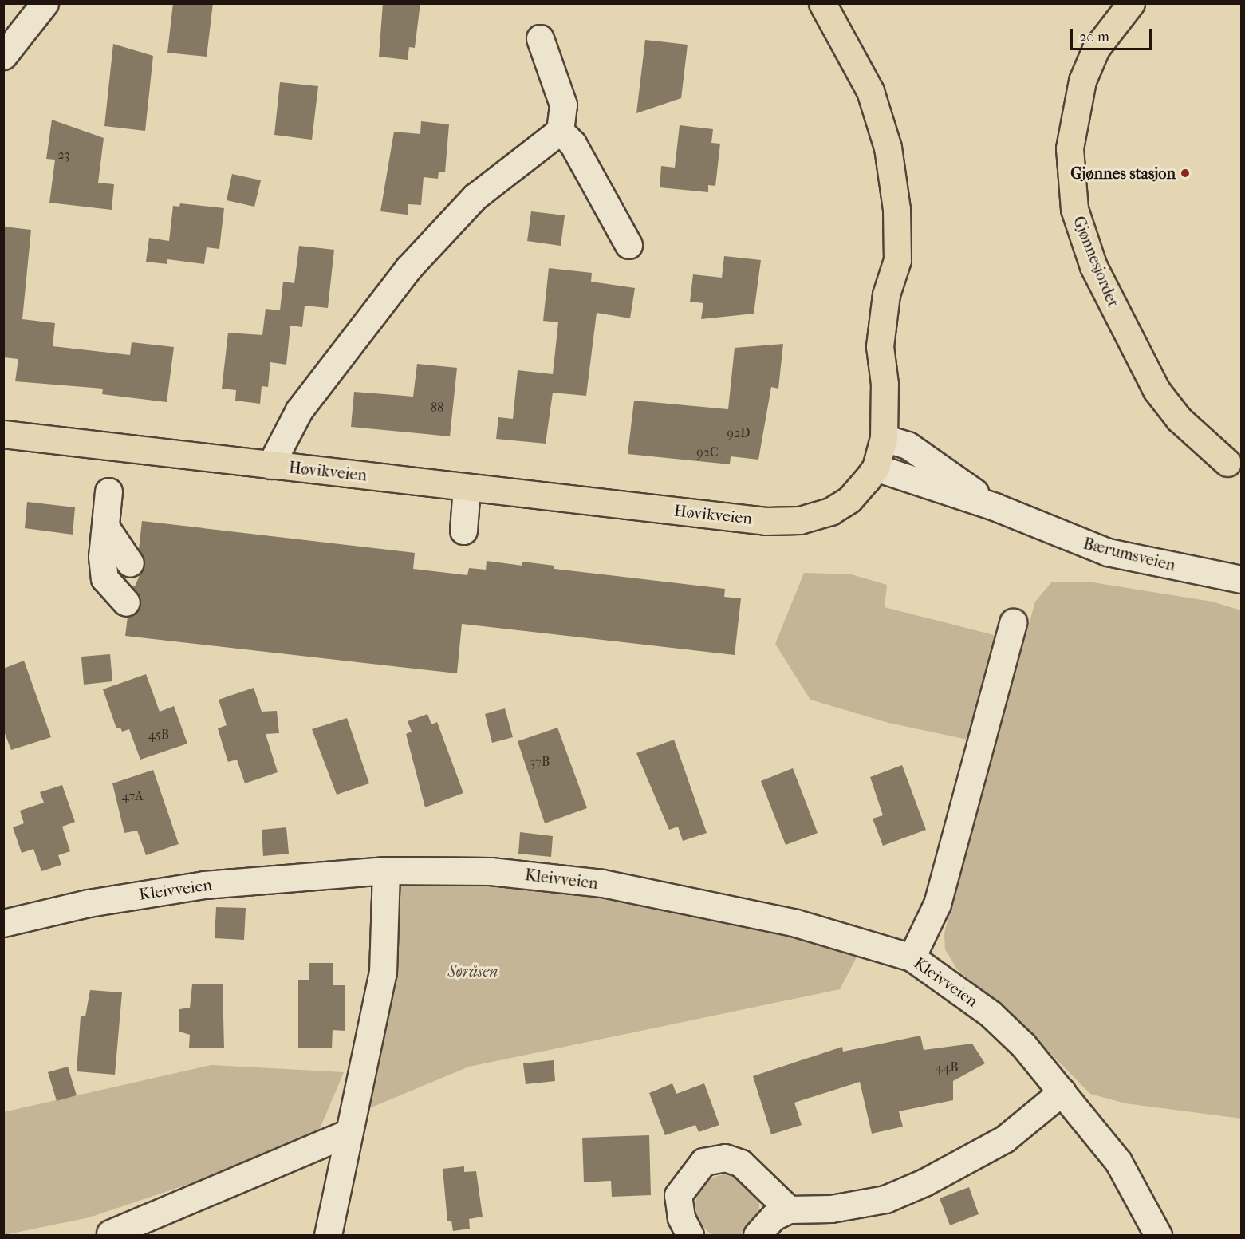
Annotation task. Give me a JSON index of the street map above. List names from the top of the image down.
{
  "streets": {
    "main road": ["Gjønnesjordet", "Høvikveien"],
    "street": ["Bærumsveien", "Kleivveien"]
  },
  "crossings": [
    ["Høvikveien", "Bærumsveien"]
  ],
  "parks": ["Søråsen"],
  "places": ["Gjønnes stasjon"],
  "house_numbers": [
    "23",
    "88",
    "92D",
    "92C",
    "45B",
    "37B",
    "47A",
    "44B"
  ],
  "scale_bar": "20 m"
}
